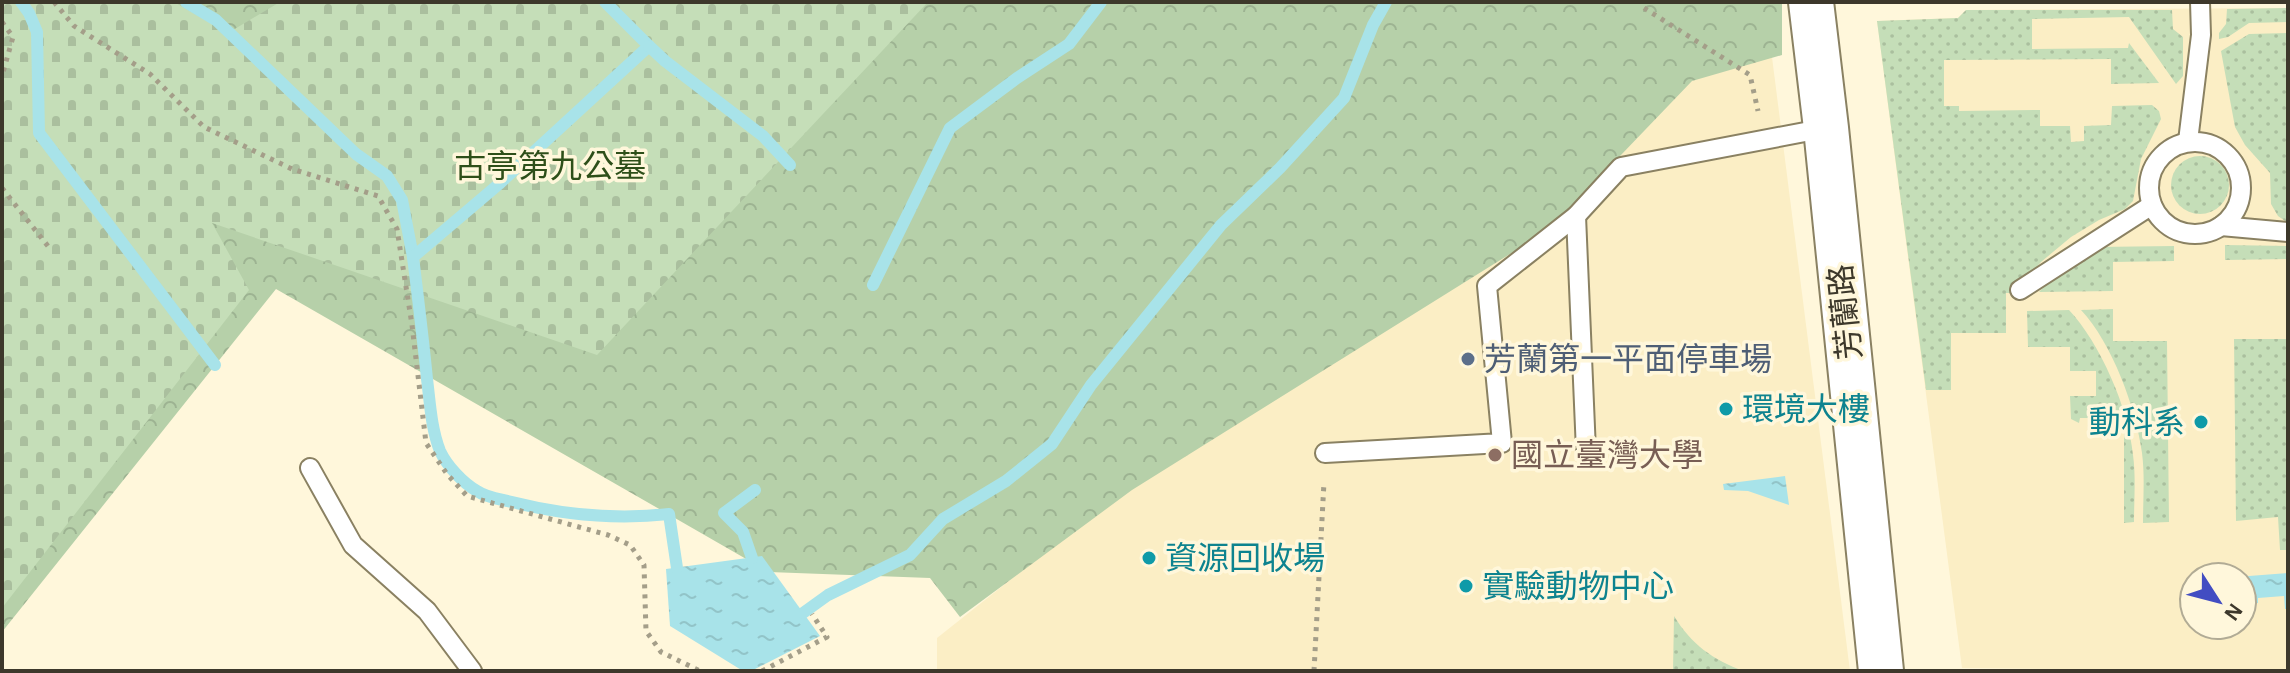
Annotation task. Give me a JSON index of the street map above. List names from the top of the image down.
{
  "streets": {
    "street": ["芳蘭路"]
  },
  "parks": ["古亭第九公墓"],
  "places": [
    "芳蘭第一平面停車場",
    "環境大樓",
    "動科系",
    "國立臺灣大學",
    "資源回收場",
    "實驗動物中心"
  ],
  "north": "bottom right"
}
